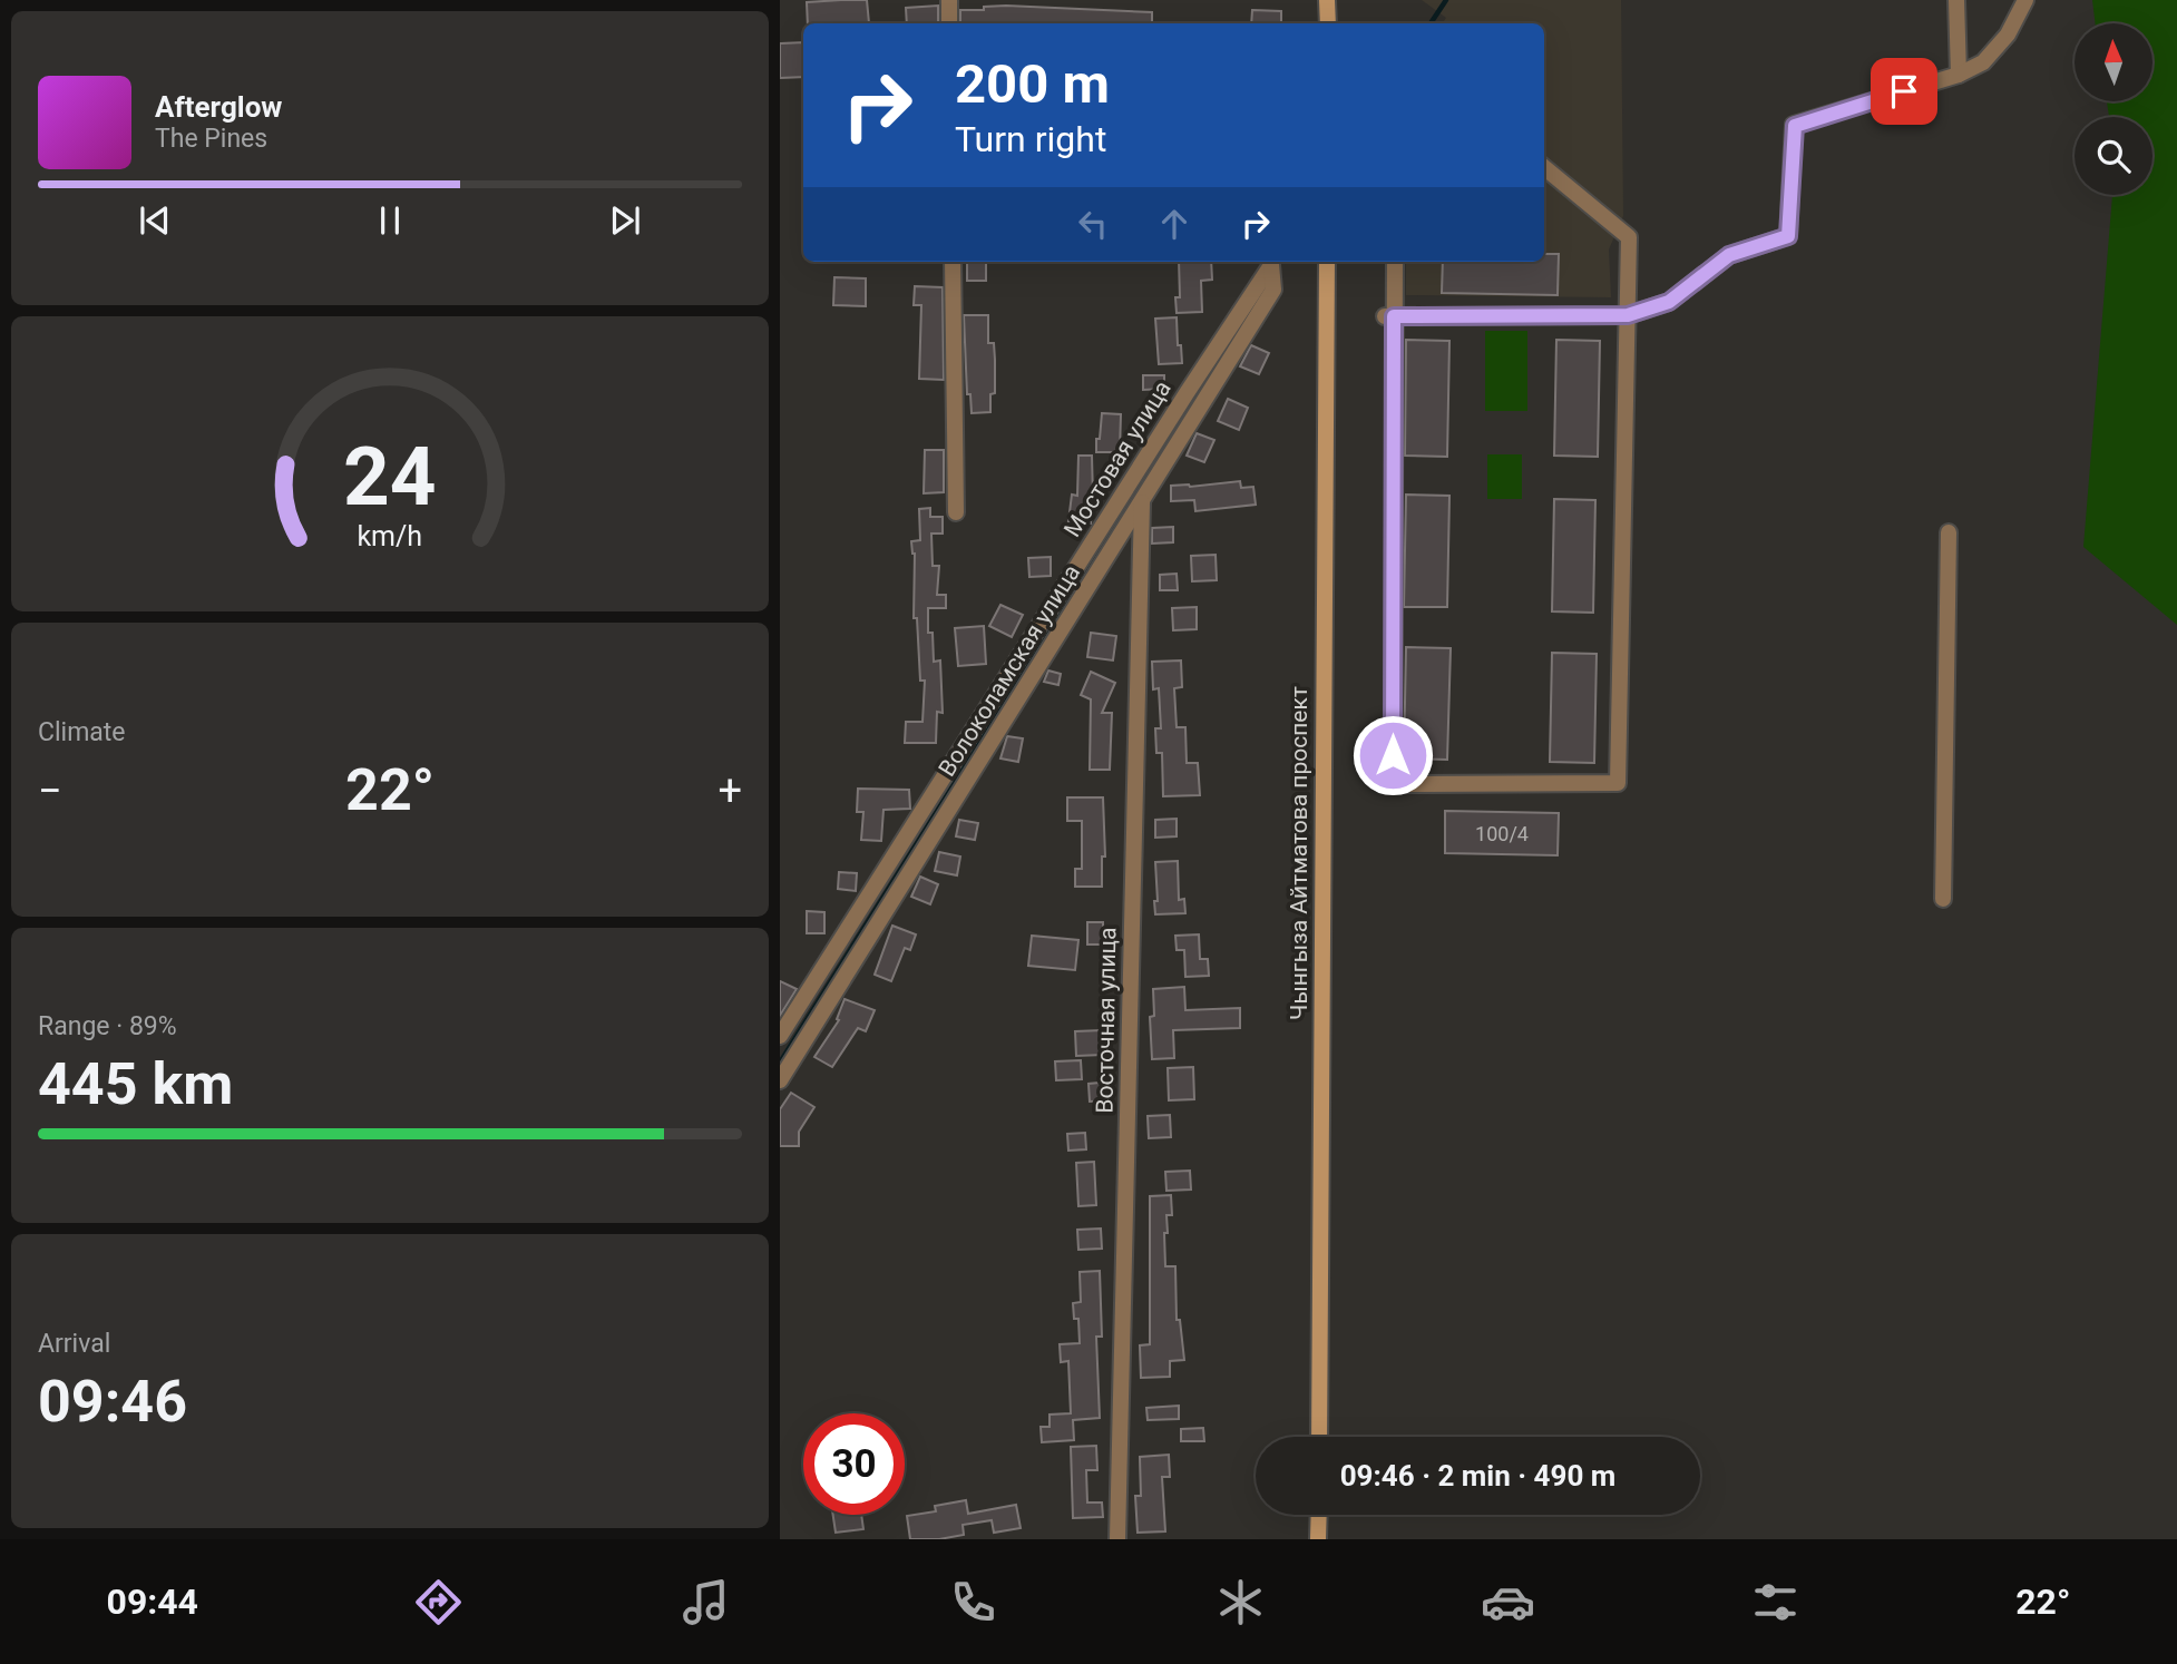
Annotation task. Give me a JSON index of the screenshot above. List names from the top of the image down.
{
  "streets": {
    "main road": ["Чынгыза Айтматова проспект"],
    "street": ["Мостовая улица", "Волоколамская улица", "Восточная улица"]
  },
  "crossings": [
    ["Мостовая улица", "Волоколамская улица"],
    ["Волоколамская улица", "Восточная улица"]
  ],
  "house_numbers": ["100/4"],
  "north": "top",
  "page": {
    "turn": ["200 m", "Turn right"],
    "song": ["Afterglow", "The Pines"],
    "tile": [
      "Climate",
      ["Range · 89%", "445 km"],
      ["Arrival", "09:46"]
    ],
    "heat": ["−", "22°", "+"],
    "limit": "30",
    "trip": "09:46 · 2 min · 490 m",
    "tabs": ["09:44", "22°"],
    "gauge": ["24", "km/h"]
  }
}
